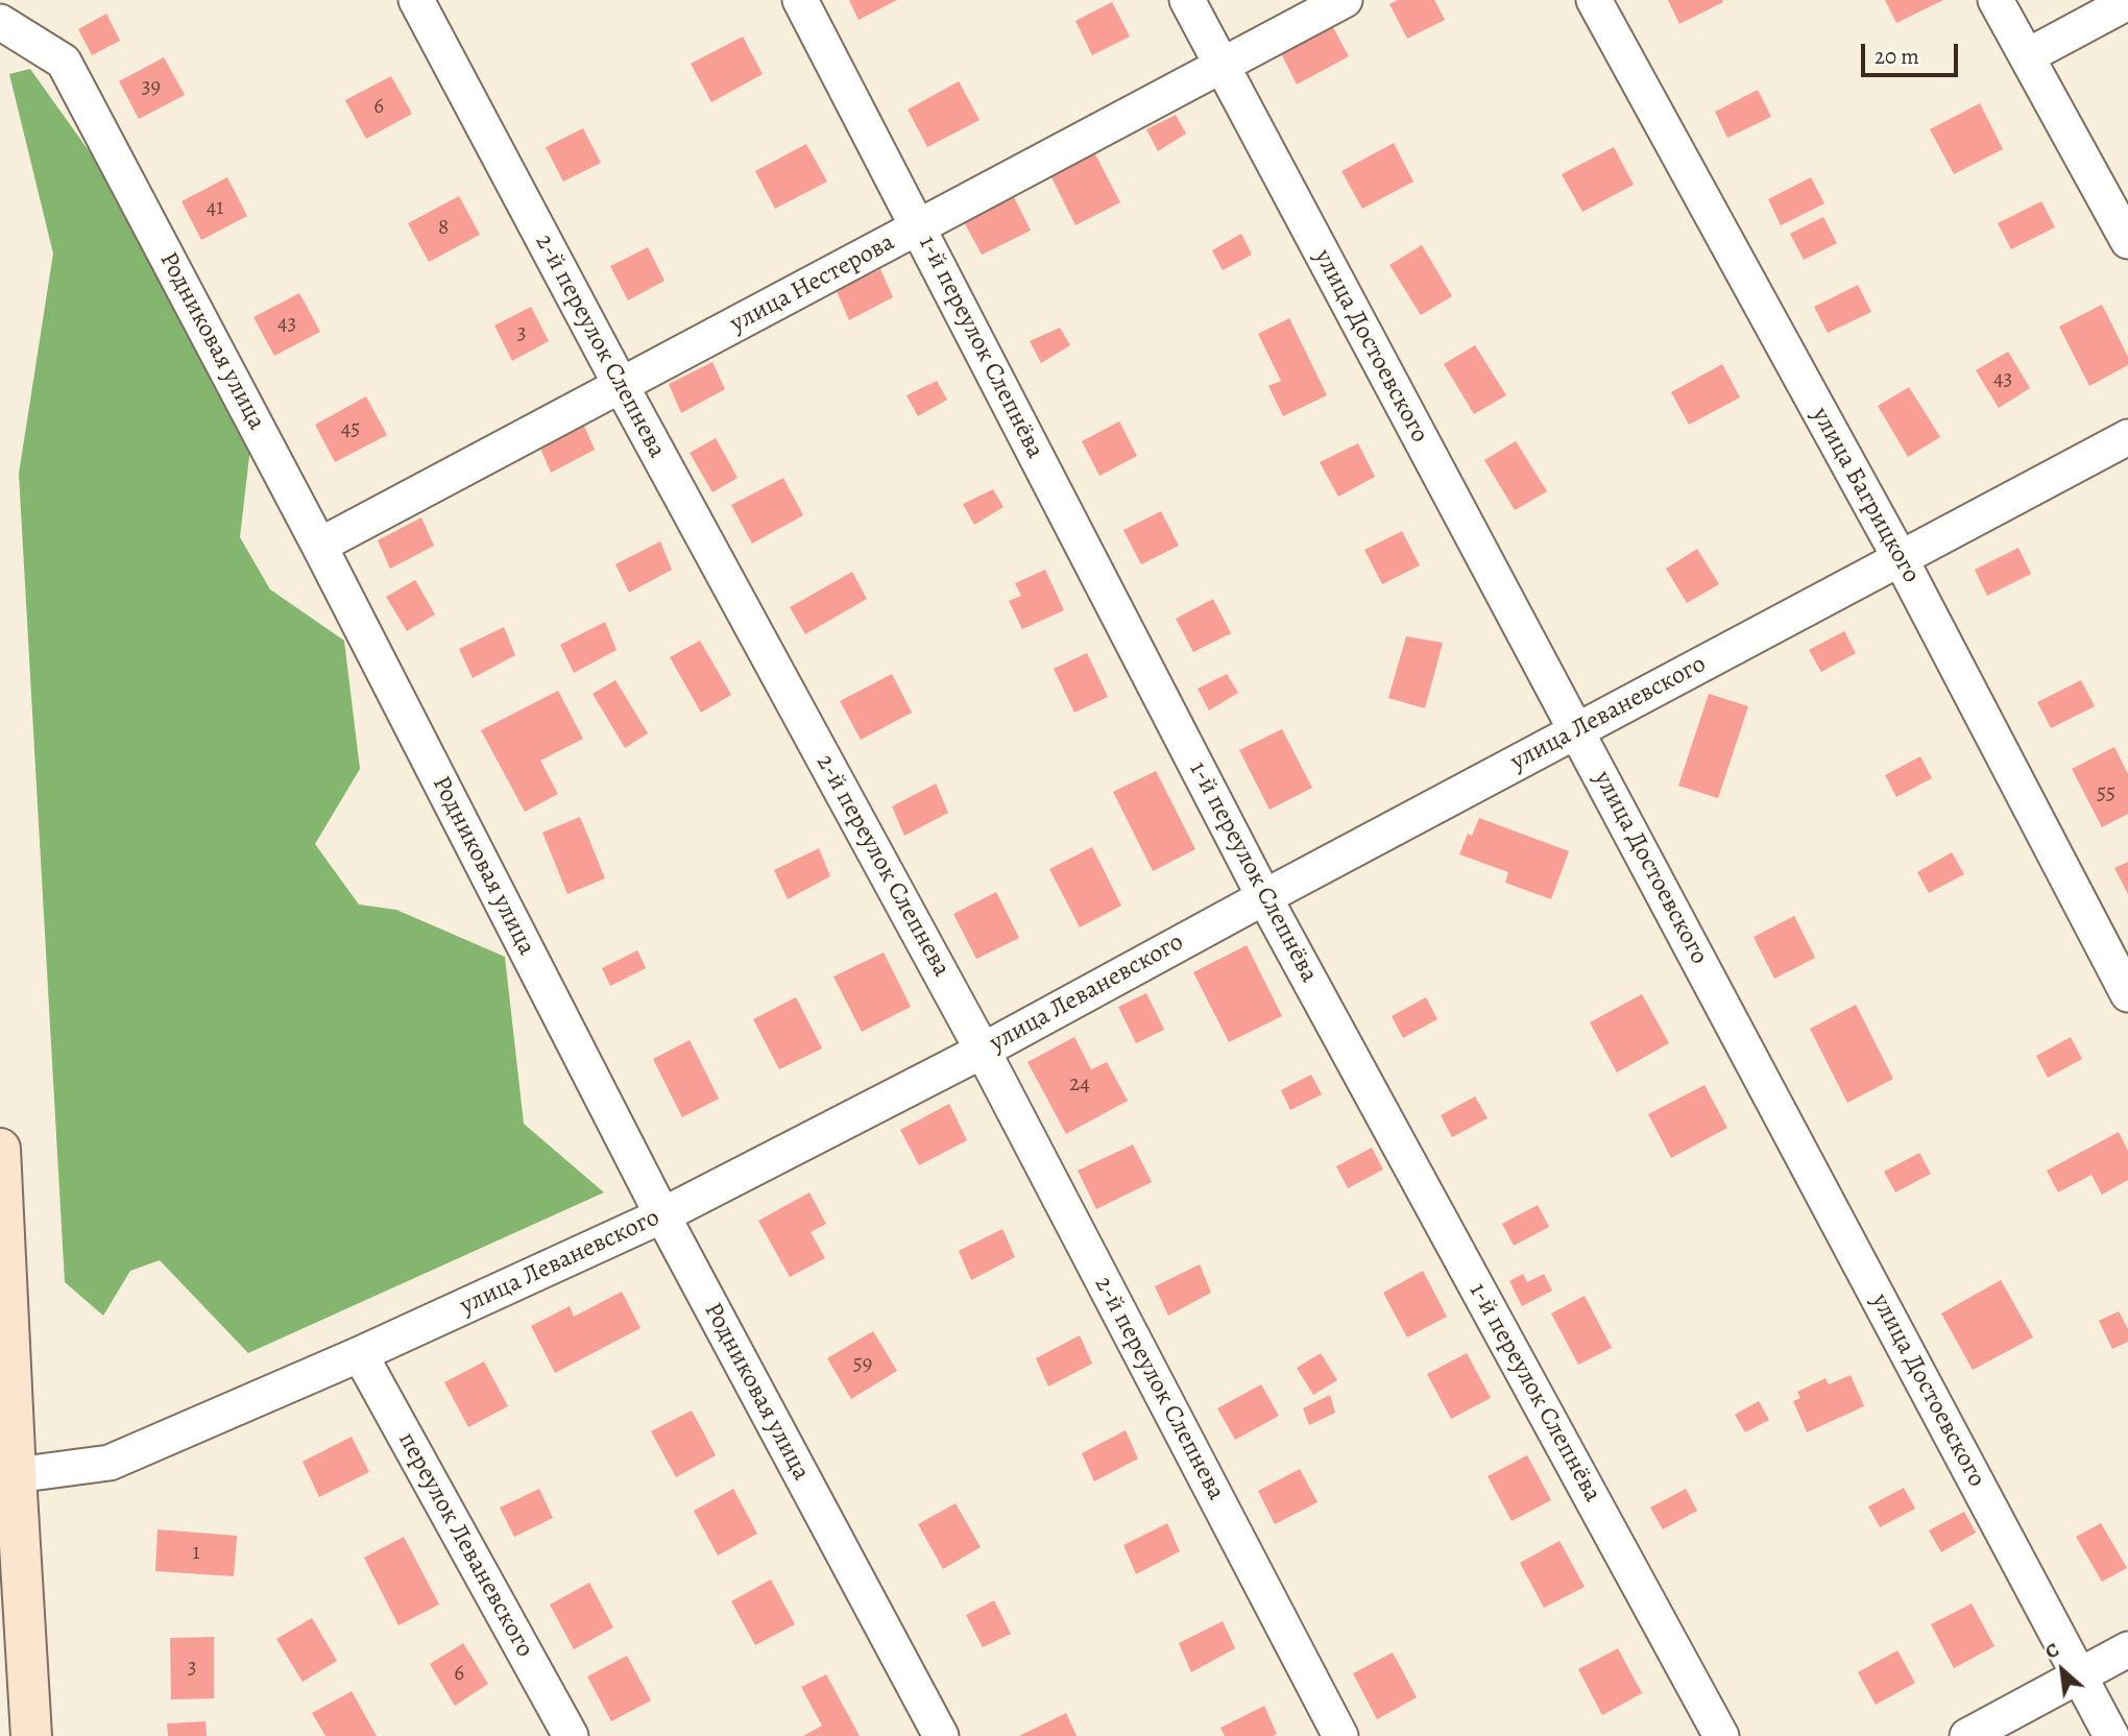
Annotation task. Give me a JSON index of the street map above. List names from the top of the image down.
{
  "streets": {
    "street": [
      "улица Нестерова",
      "Родниковая улица",
      "2-й переулок Слепнева",
      "улица Достоевского",
      "1-й переулок Слепнёва",
      "улица Багрицкого",
      "улица Леваневского",
      "переулок Леваневского"
    ]
  },
  "crossings": [
    ["улица Нестерова", "Родниковая улица"],
    ["улица Нестерова", "2-й переулок Слепнева"],
    ["улица Нестерова", "улица Достоевского"],
    ["улица Нестерова", "1-й переулок Слепнёва"],
    ["Родниковая улица", "улица Леваневского"],
    ["2-й переулок Слепнева", "улица Леваневского"],
    ["улица Достоевского", "улица Леваневского"],
    ["1-й переулок Слепнёва", "улица Леваневского"],
    ["улица Багрицкого", "улица Леваневского"],
    ["улица Леваневского", "переулок Леваневского"]
  ],
  "house_numbers": [
    "39",
    "6",
    "41",
    "8",
    "43",
    "3",
    "43",
    "45",
    "55",
    "24",
    "59",
    "1",
    "3",
    "6"
  ],
  "scale_bar": "20 m",
  "north": "top left"
}
